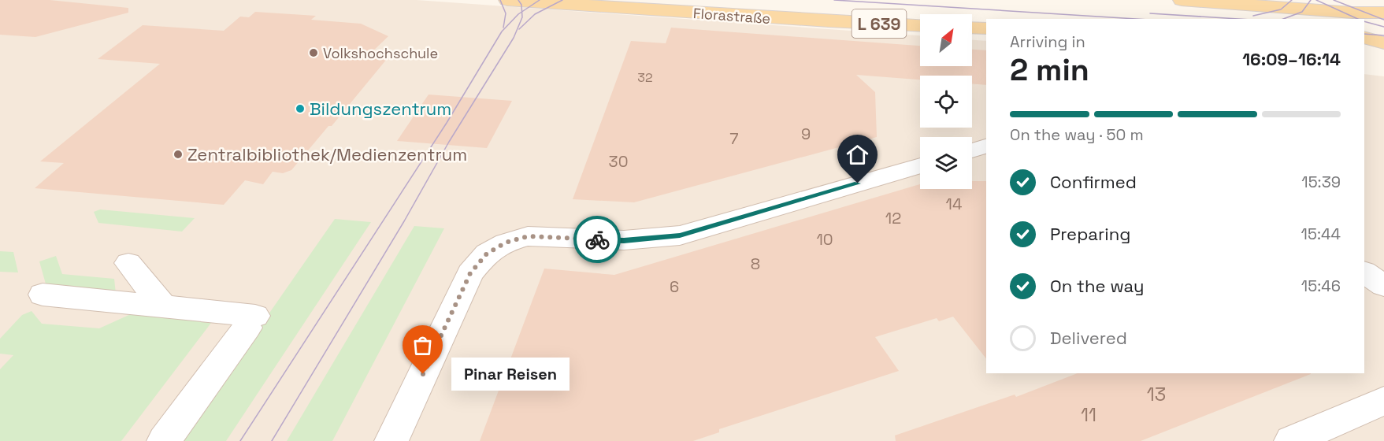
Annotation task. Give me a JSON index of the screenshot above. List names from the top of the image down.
{
  "streets": {
    "main road": ["Florastraße", "L 639"]
  },
  "places": [
    "Volkshochschule",
    "Bildungszentrum",
    "Zentralbibliothek/Medienzentrum",
    "Pinar Reisen"
  ],
  "house_numbers": [
    "32",
    "9",
    "7",
    "30",
    "14",
    "12",
    "10",
    "8",
    "6",
    "13",
    "11"
  ],
  "north": "top right",
  "page": {
    "heading": ["2 min", "Arriving in", "16:09–16:14"],
    "bar": "On the way · 50 m",
    "list": [
      ["Confirmed", "15:39"],
      ["Preparing", "15:44"],
      ["On the way", "15:46"],
      "Delivered"
    ],
    "bubble": "Pinar Reisen"
  }
}
